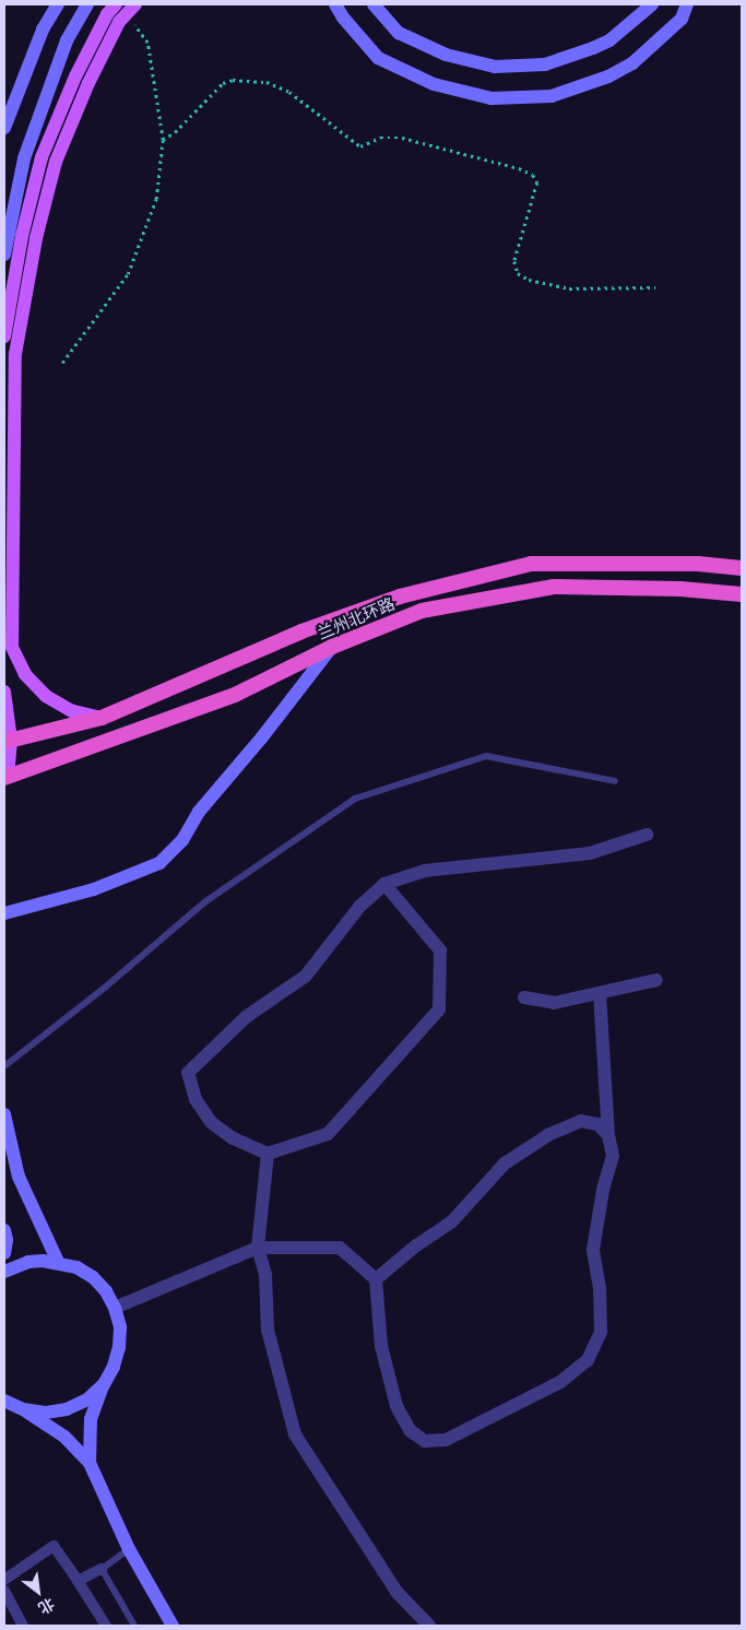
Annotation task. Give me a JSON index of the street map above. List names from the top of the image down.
{
  "streets": {
    "highway": ["兰州北环路"]
  },
  "north": "bottom right"
}
